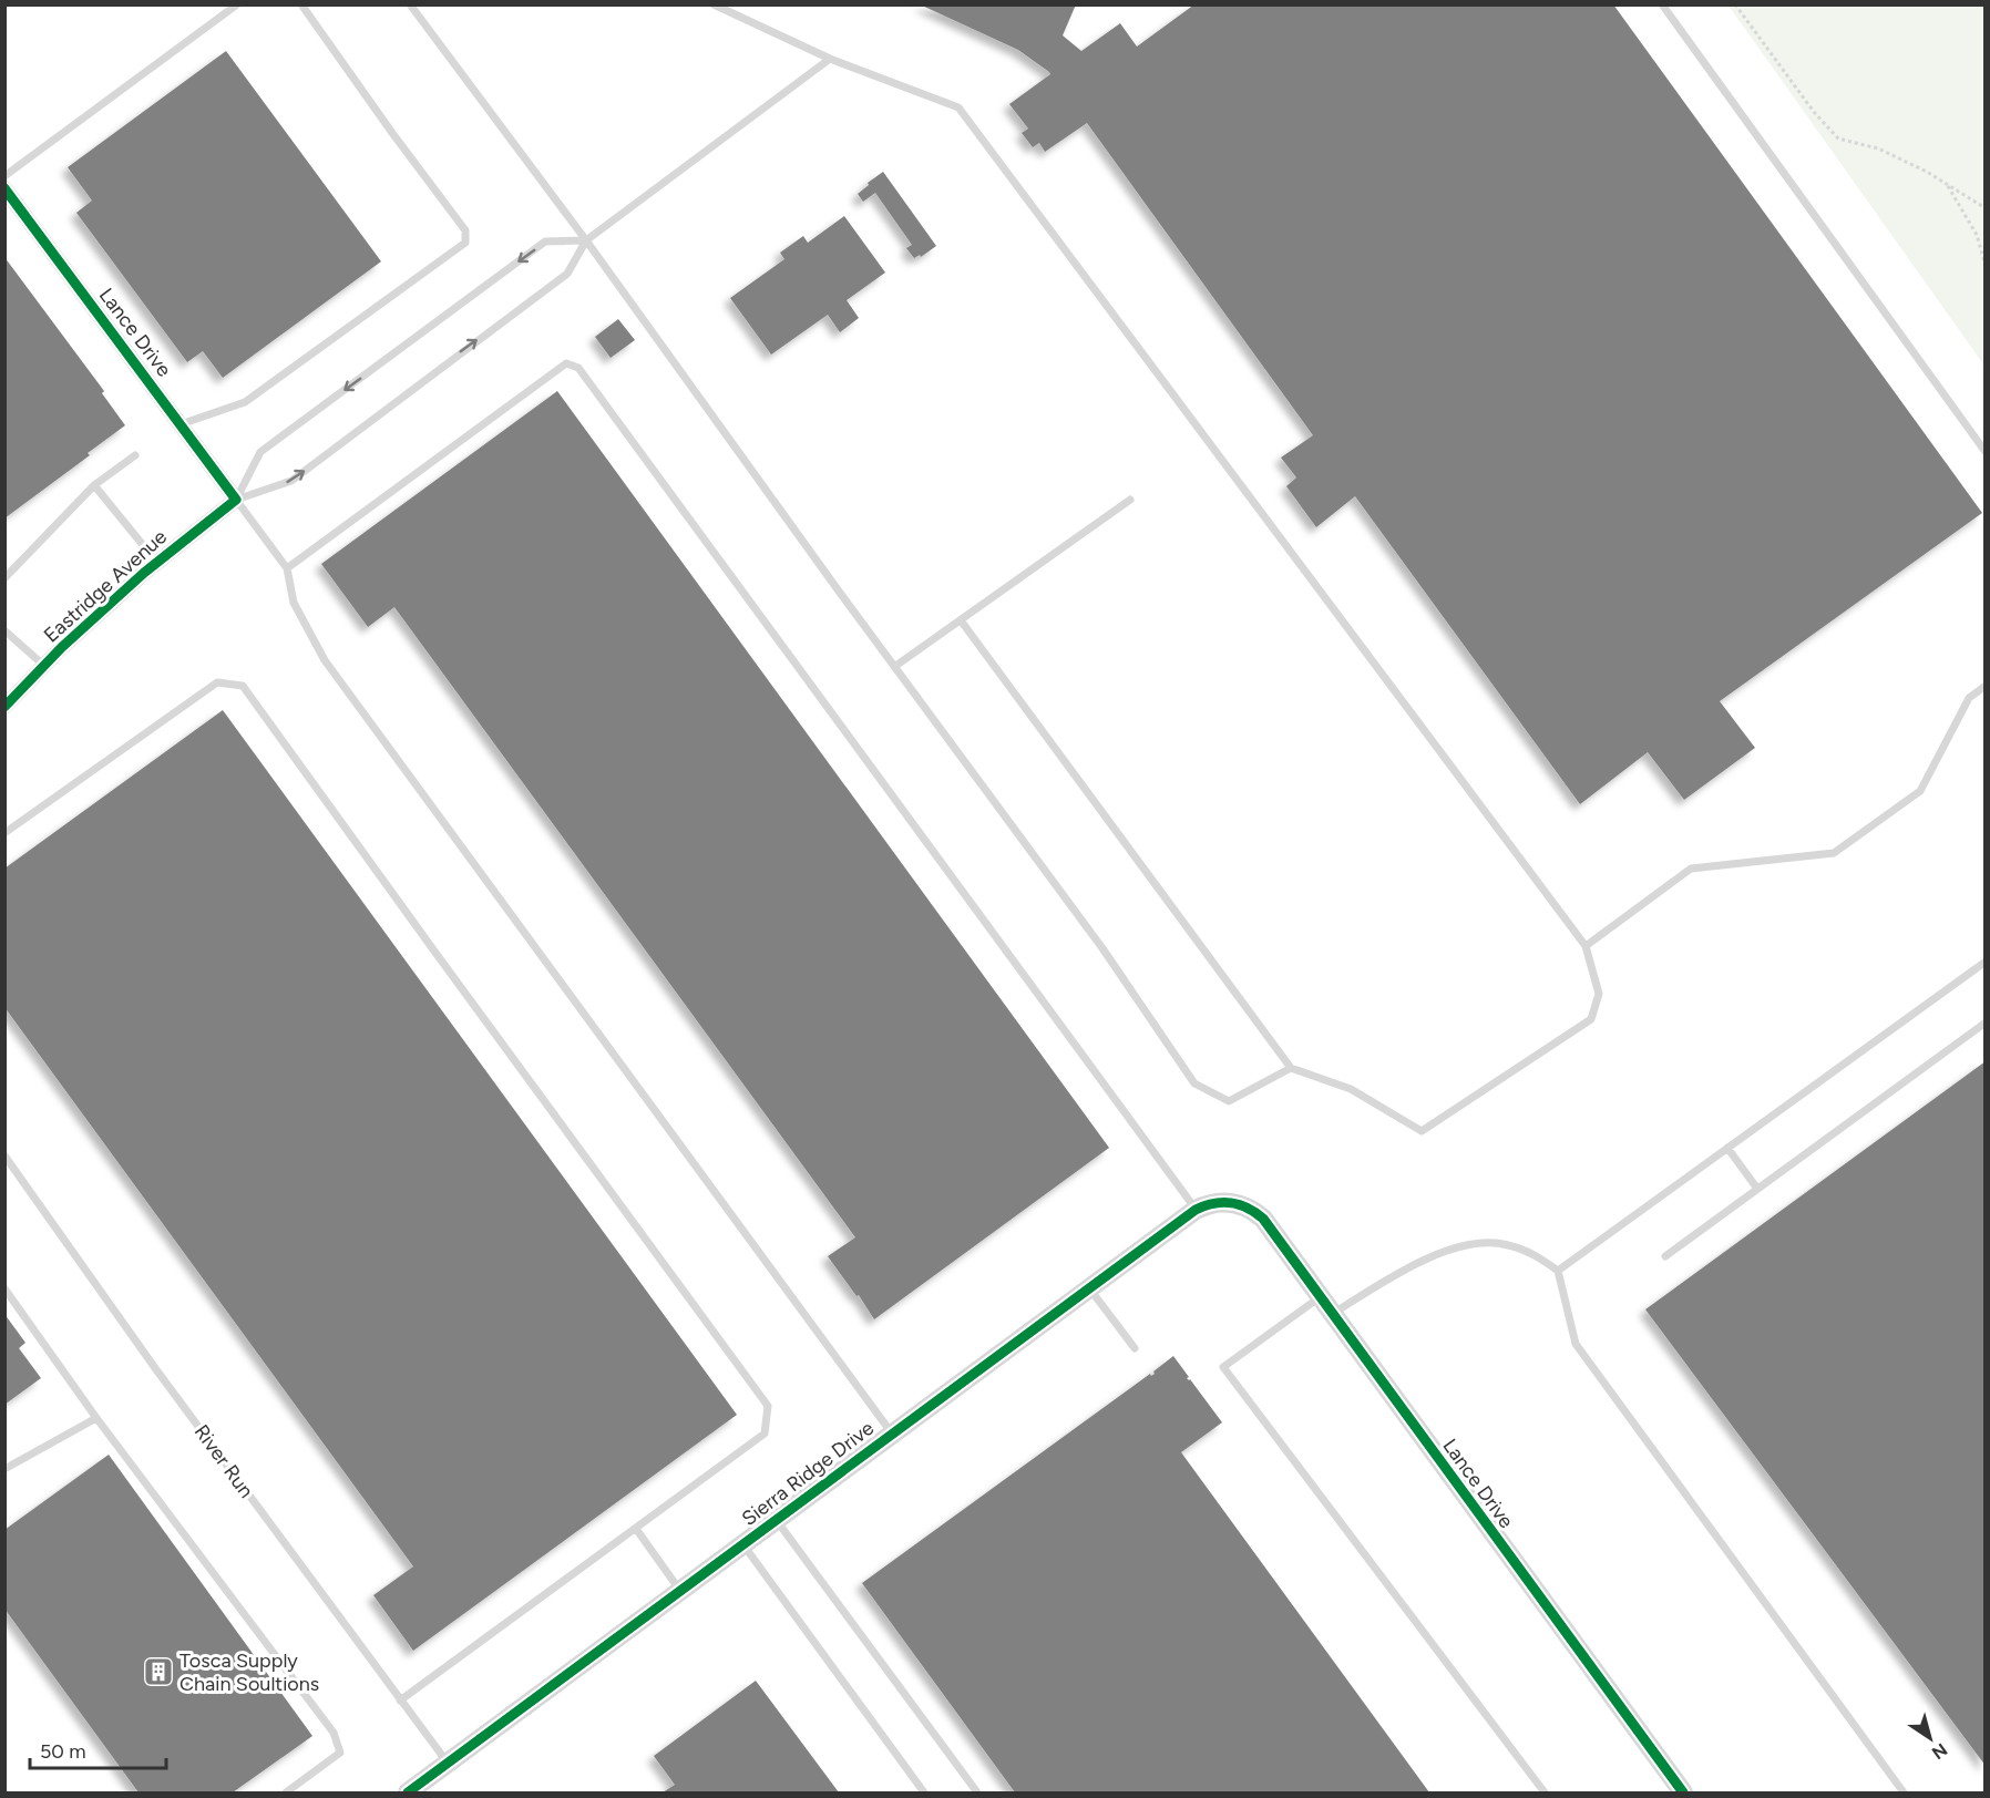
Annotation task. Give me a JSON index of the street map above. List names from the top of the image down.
{
  "streets": {
    "street": ["Lance Drive", "Eastridge Avenue", "Sierra Ridge Drive"],
    "lane": ["River Run"]
  },
  "crossings": [
    ["Lance Drive", "Eastridge Avenue"],
    ["Lance Drive", "Sierra Ridge Drive"],
    ["River Run", "Sierra Ridge Drive"]
  ],
  "places": {
    "building": ["Tosca Supply Chain Soultions"]
  },
  "scale_bar": "50 m",
  "north": "bottom right"
}
